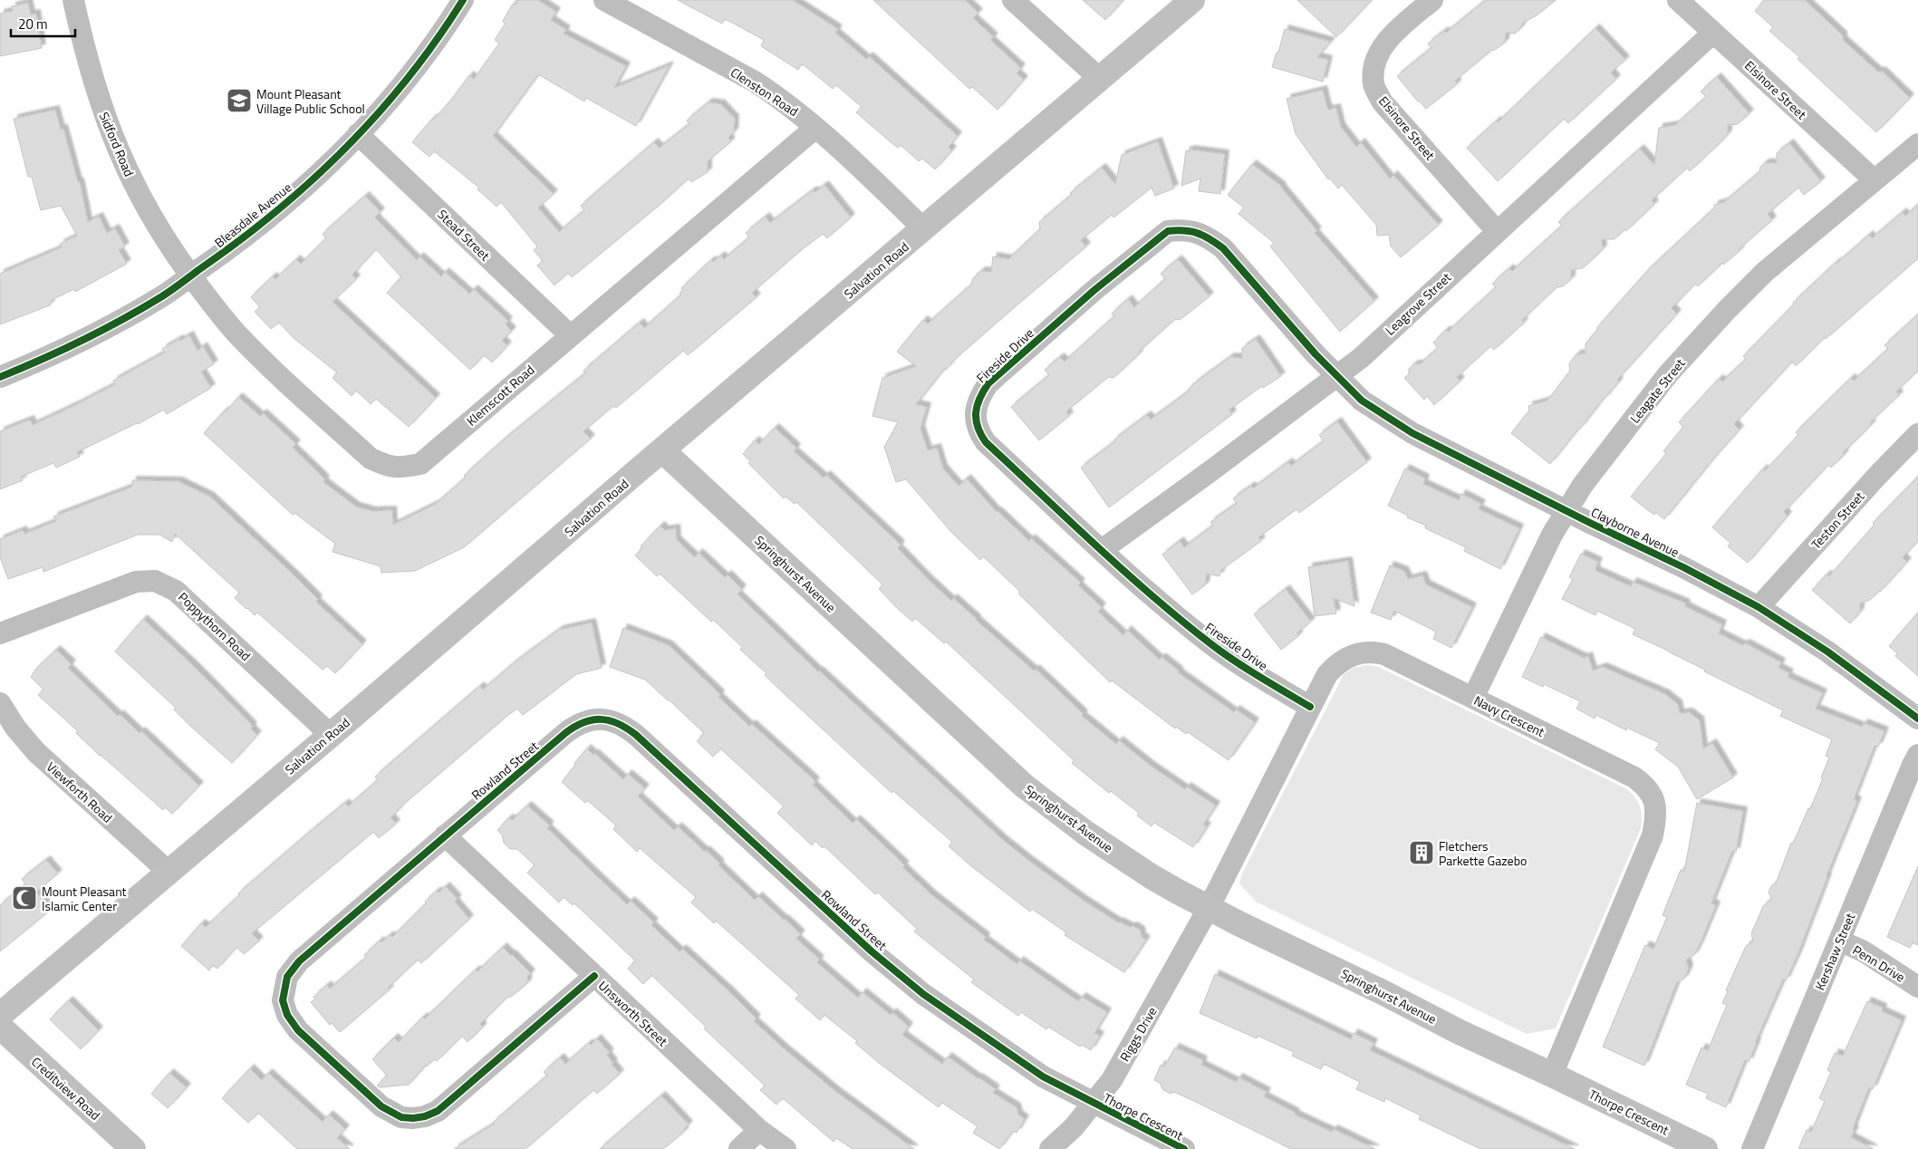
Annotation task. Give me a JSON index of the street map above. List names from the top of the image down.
{
  "streets": {
    "street": [
      "Elsinore Street",
      "Clenston Road",
      "Sidford Road",
      "Bleasdale Avenue",
      "Stead Street",
      "Salvation Road",
      "Leagrove Street",
      "Fireside Drive",
      "Leagate Street",
      "Klemscott Road",
      "Teston Street",
      "Clayborne Avenue",
      "Springhurst Avenue",
      "Poppythorn Road",
      "Navy Crescent",
      "Rowland Street",
      "Viewforth Road",
      "Kershaw Street",
      "Penn Drive",
      "Unsworth Street",
      "Riggs Drive",
      "Creditview Road",
      "Thorpe Crescent"
    ]
  },
  "crossings": [
    ["Elsinore Street", "Leagrove Street"],
    ["Elsinore Street", "Leagate Street"],
    ["Clenston Road", "Salvation Road"],
    ["Clenston Road", "Klemscott Road"],
    ["Sidford Road", "Bleasdale Avenue"],
    ["Sidford Road", "Klemscott Road"],
    ["Bleasdale Avenue", "Stead Street"],
    ["Bleasdale Avenue", "Klemscott Road"],
    ["Stead Street", "Klemscott Road"],
    ["Salvation Road", "Springhurst Avenue"],
    ["Salvation Road", "Poppythorn Road"],
    ["Salvation Road", "Viewforth Road"],
    ["Leagrove Street", "Fireside Drive"],
    ["Leagrove Street", "Clayborne Avenue"],
    ["Fireside Drive", "Clayborne Avenue"],
    ["Fireside Drive", "Navy Crescent"],
    ["Leagate Street", "Clayborne Avenue"],
    ["Leagate Street", "Navy Crescent"],
    ["Teston Street", "Clayborne Avenue"],
    ["Springhurst Avenue", "Navy Crescent"],
    ["Springhurst Avenue", "Riggs Drive"],
    ["Springhurst Avenue", "Thorpe Crescent"],
    ["Navy Crescent", "Riggs Drive"],
    ["Navy Crescent", "Thorpe Crescent"],
    ["Rowland Street", "Unsworth Street"],
    ["Rowland Street", "Riggs Drive"],
    ["Rowland Street", "Thorpe Crescent"],
    ["Kershaw Street", "Penn Drive"],
    ["Riggs Drive", "Thorpe Crescent"]
  ],
  "places": {
    "school or university": ["Mount Pleasant Village Public School"],
    "building": ["Fletchers Parkette Gazebo"],
    "mosque": ["Mount Pleasant Islamic Center"]
  },
  "scale_bar": "20 m"
}
